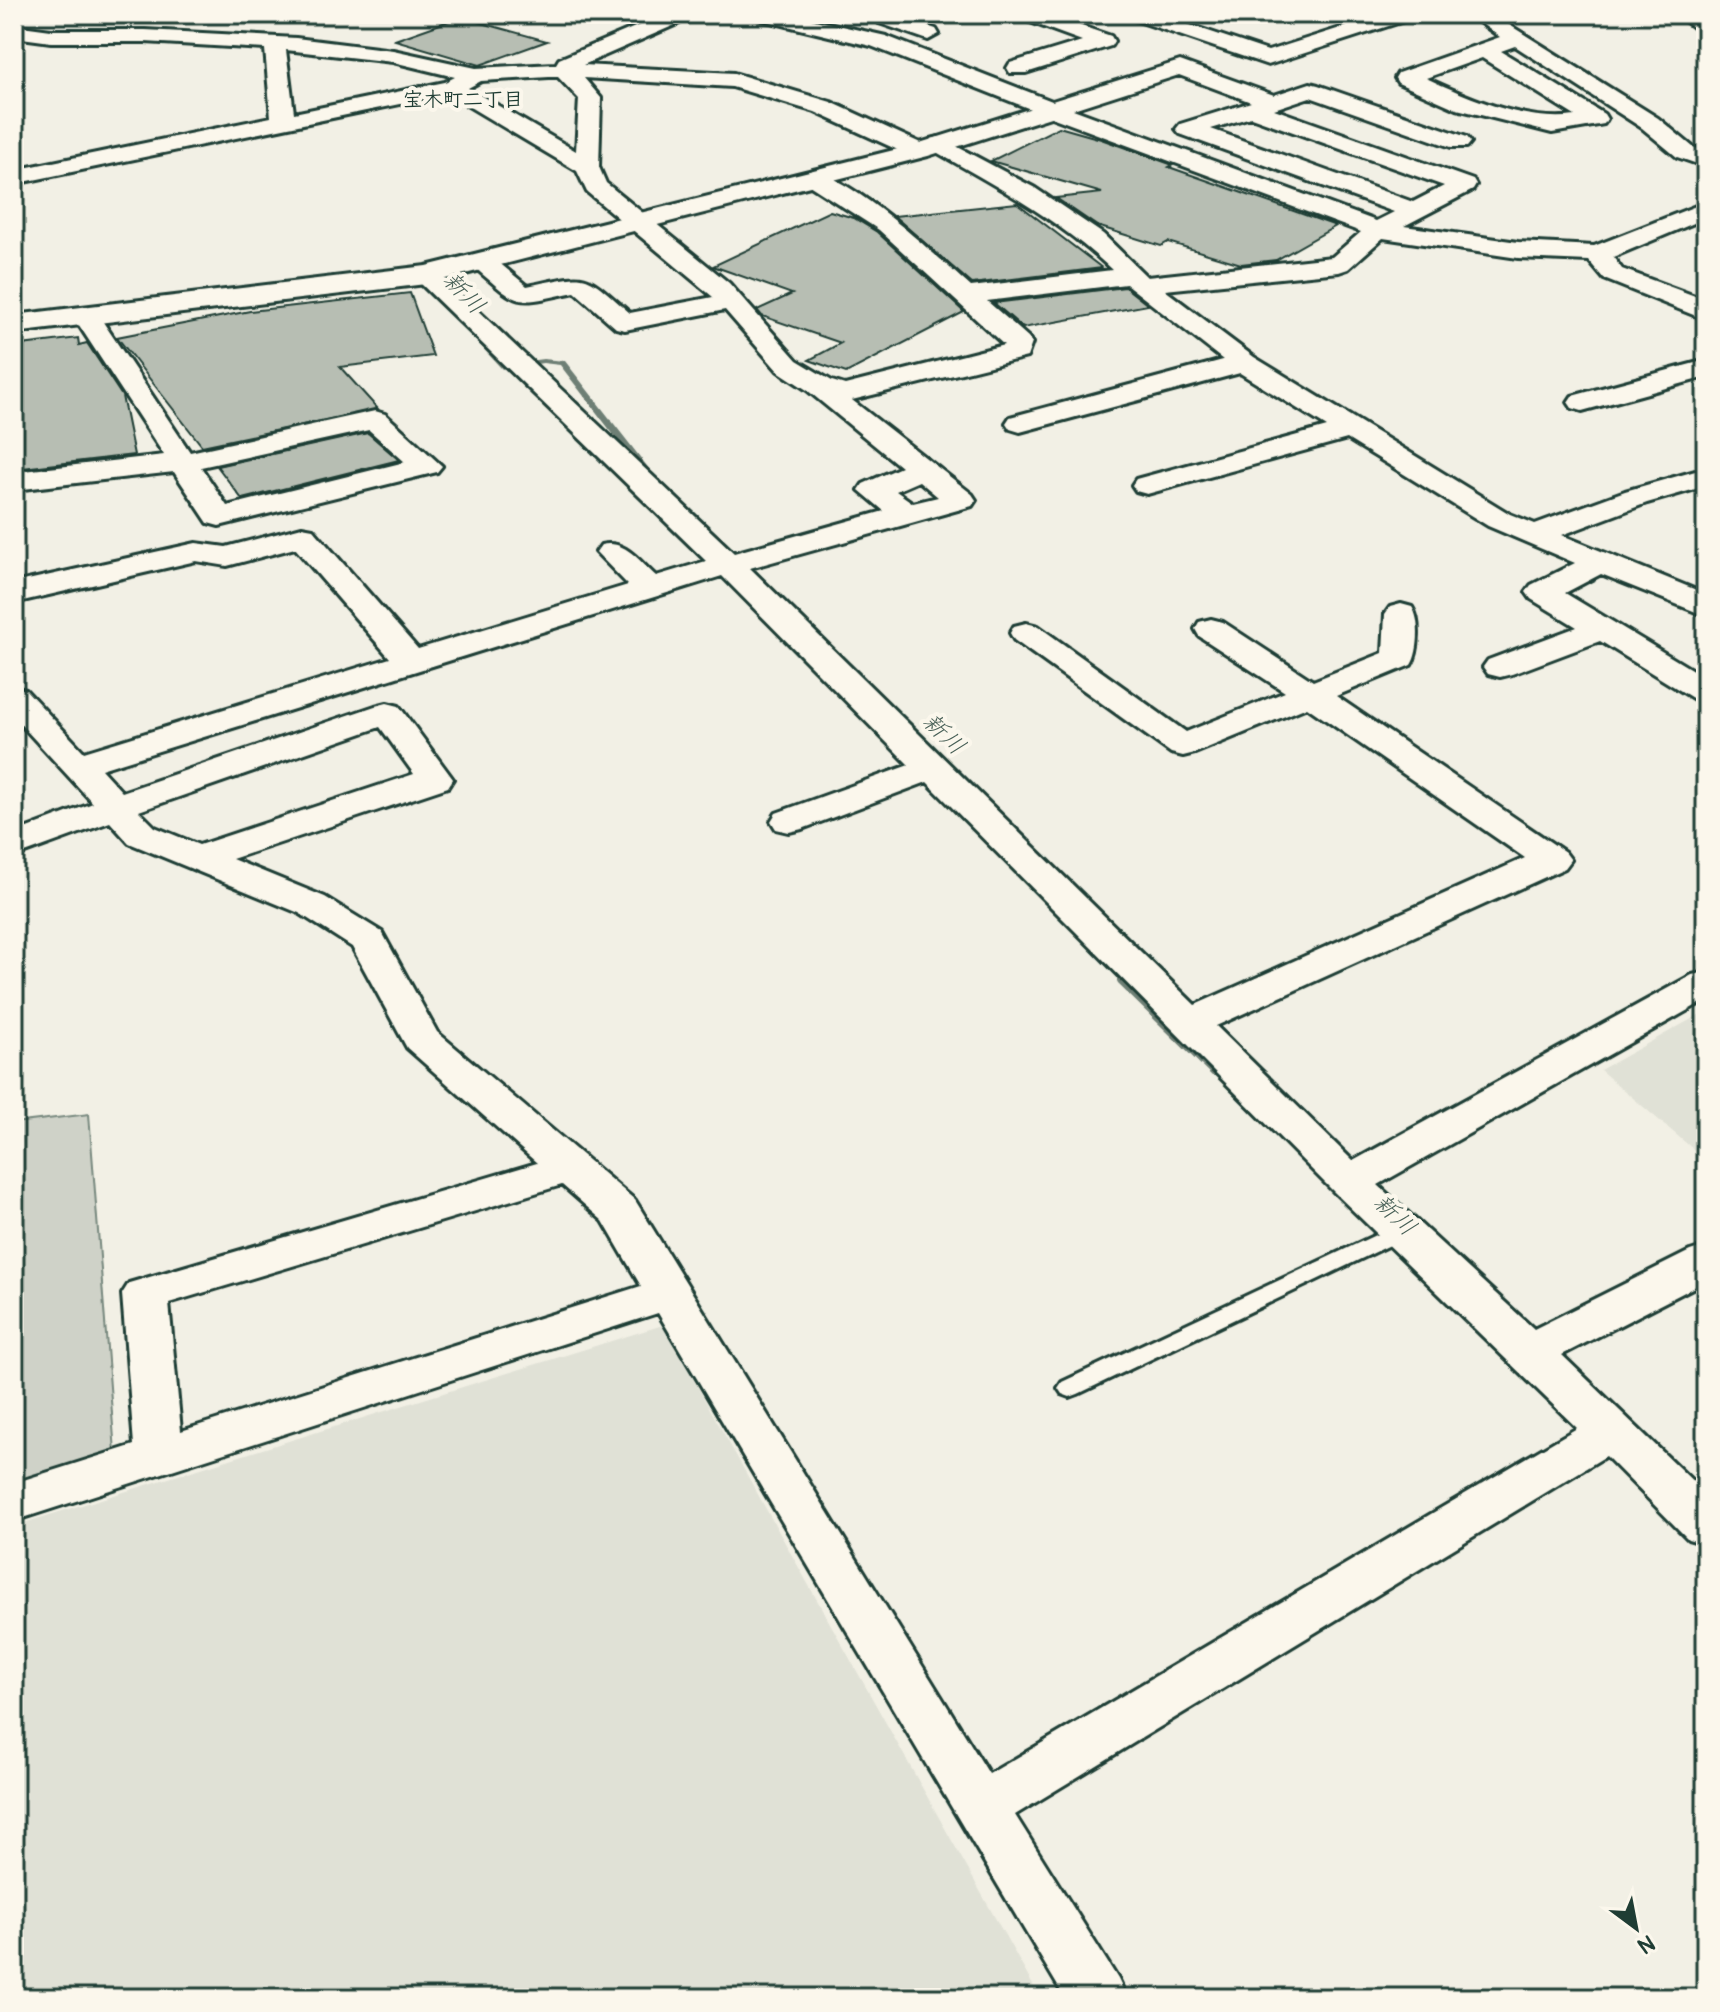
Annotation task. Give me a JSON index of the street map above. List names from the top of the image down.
{
  "districts": ["宝木町二丁目"],
  "water": ["新川"],
  "north": "bottom right"
}
